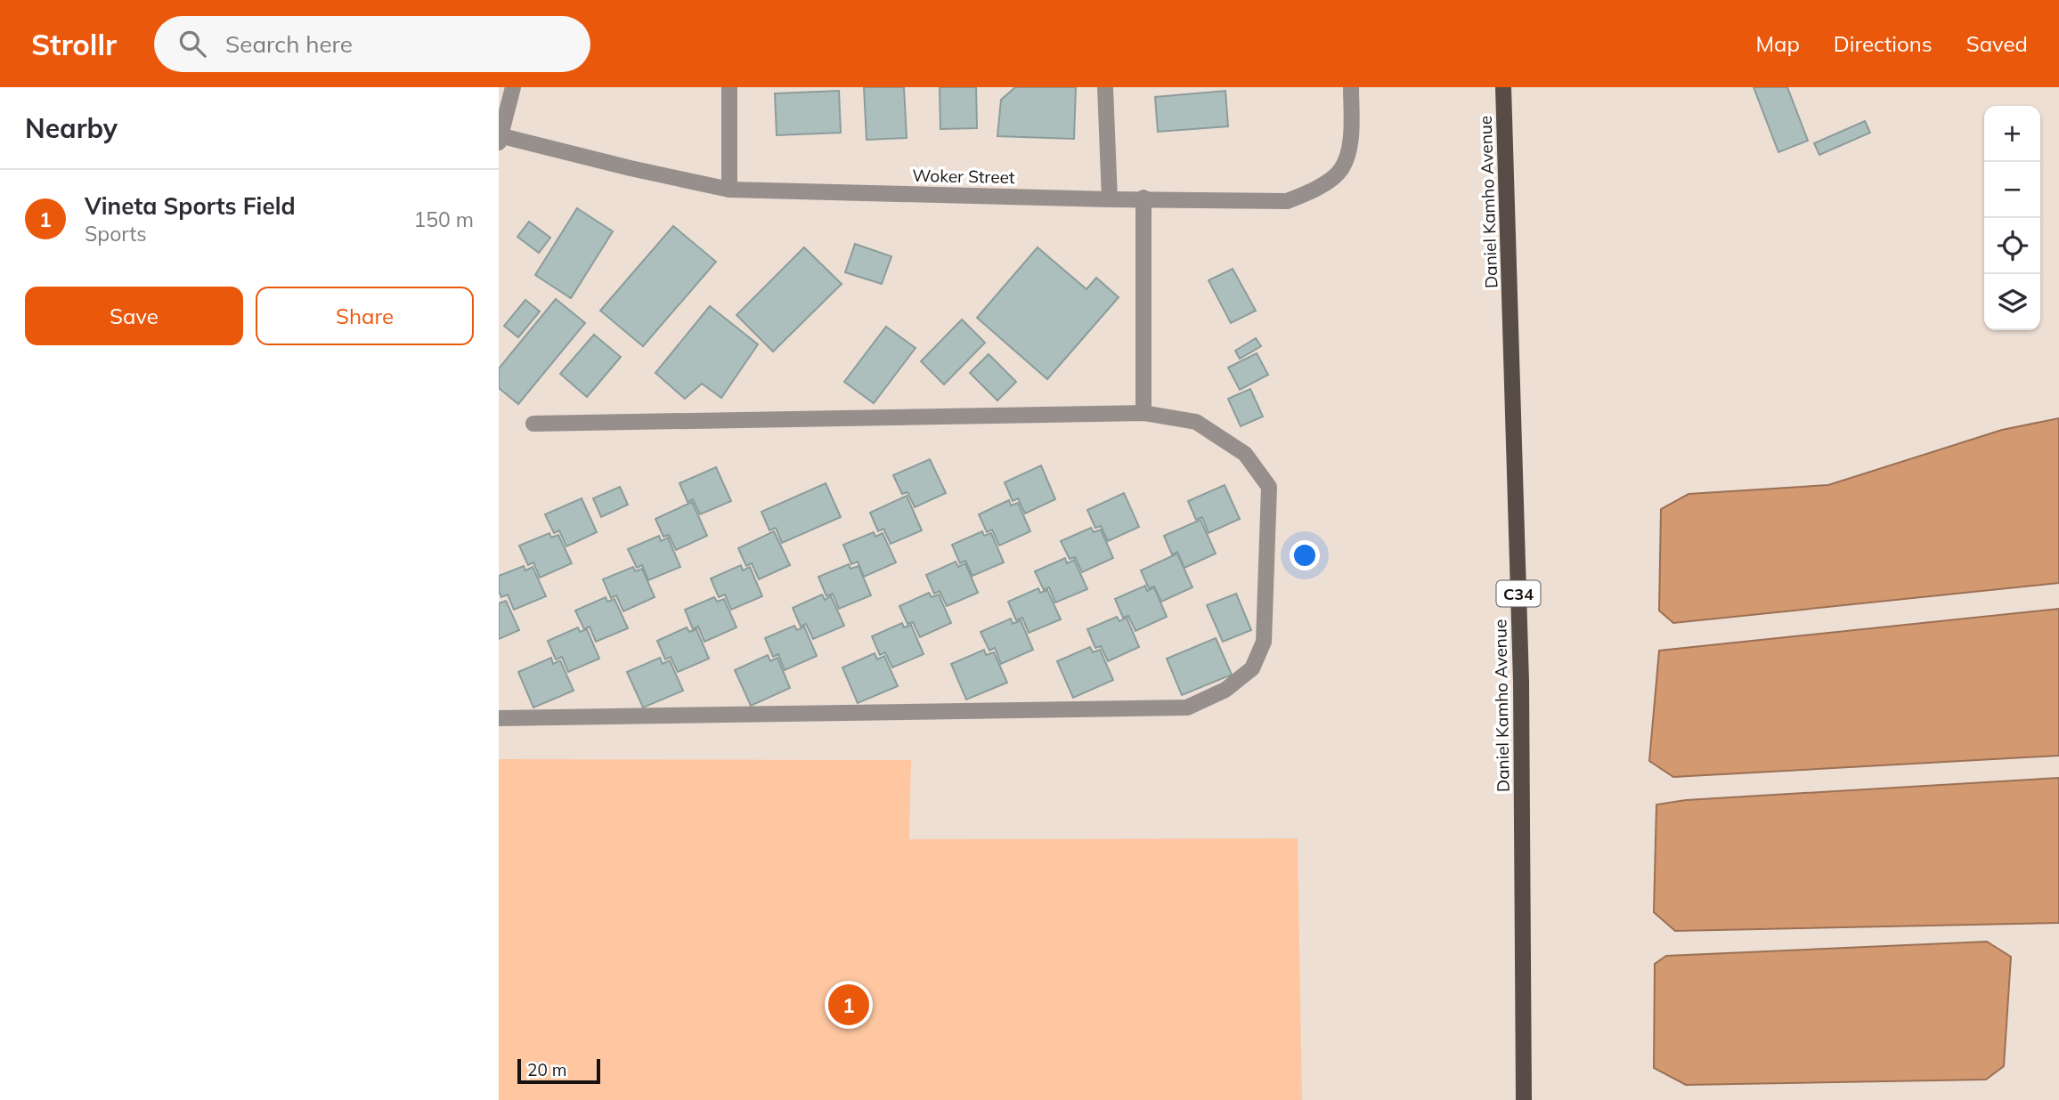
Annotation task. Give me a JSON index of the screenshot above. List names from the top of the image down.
{
  "streets": {
    "main road": ["Daniel Kamho Avenue", "C34"],
    "street": ["Woker Street"]
  },
  "scale_bar": "20 m",
  "page": {
    "header": "Strollr",
    "search": "Search here",
    "nav": ["Map", "Directions", "Saved"],
    "heading": "Nearby",
    "map_buttons": ["+", "−"],
    "list": [
      {
        "mark": "1",
        "name": "Vineta Sports Field",
        "note": "Sports",
        "value": "150 m"
      }
    ],
    "buttons": ["Save", "Share"],
    "pins": "1",
    "scale": "20 m"
  }
}
